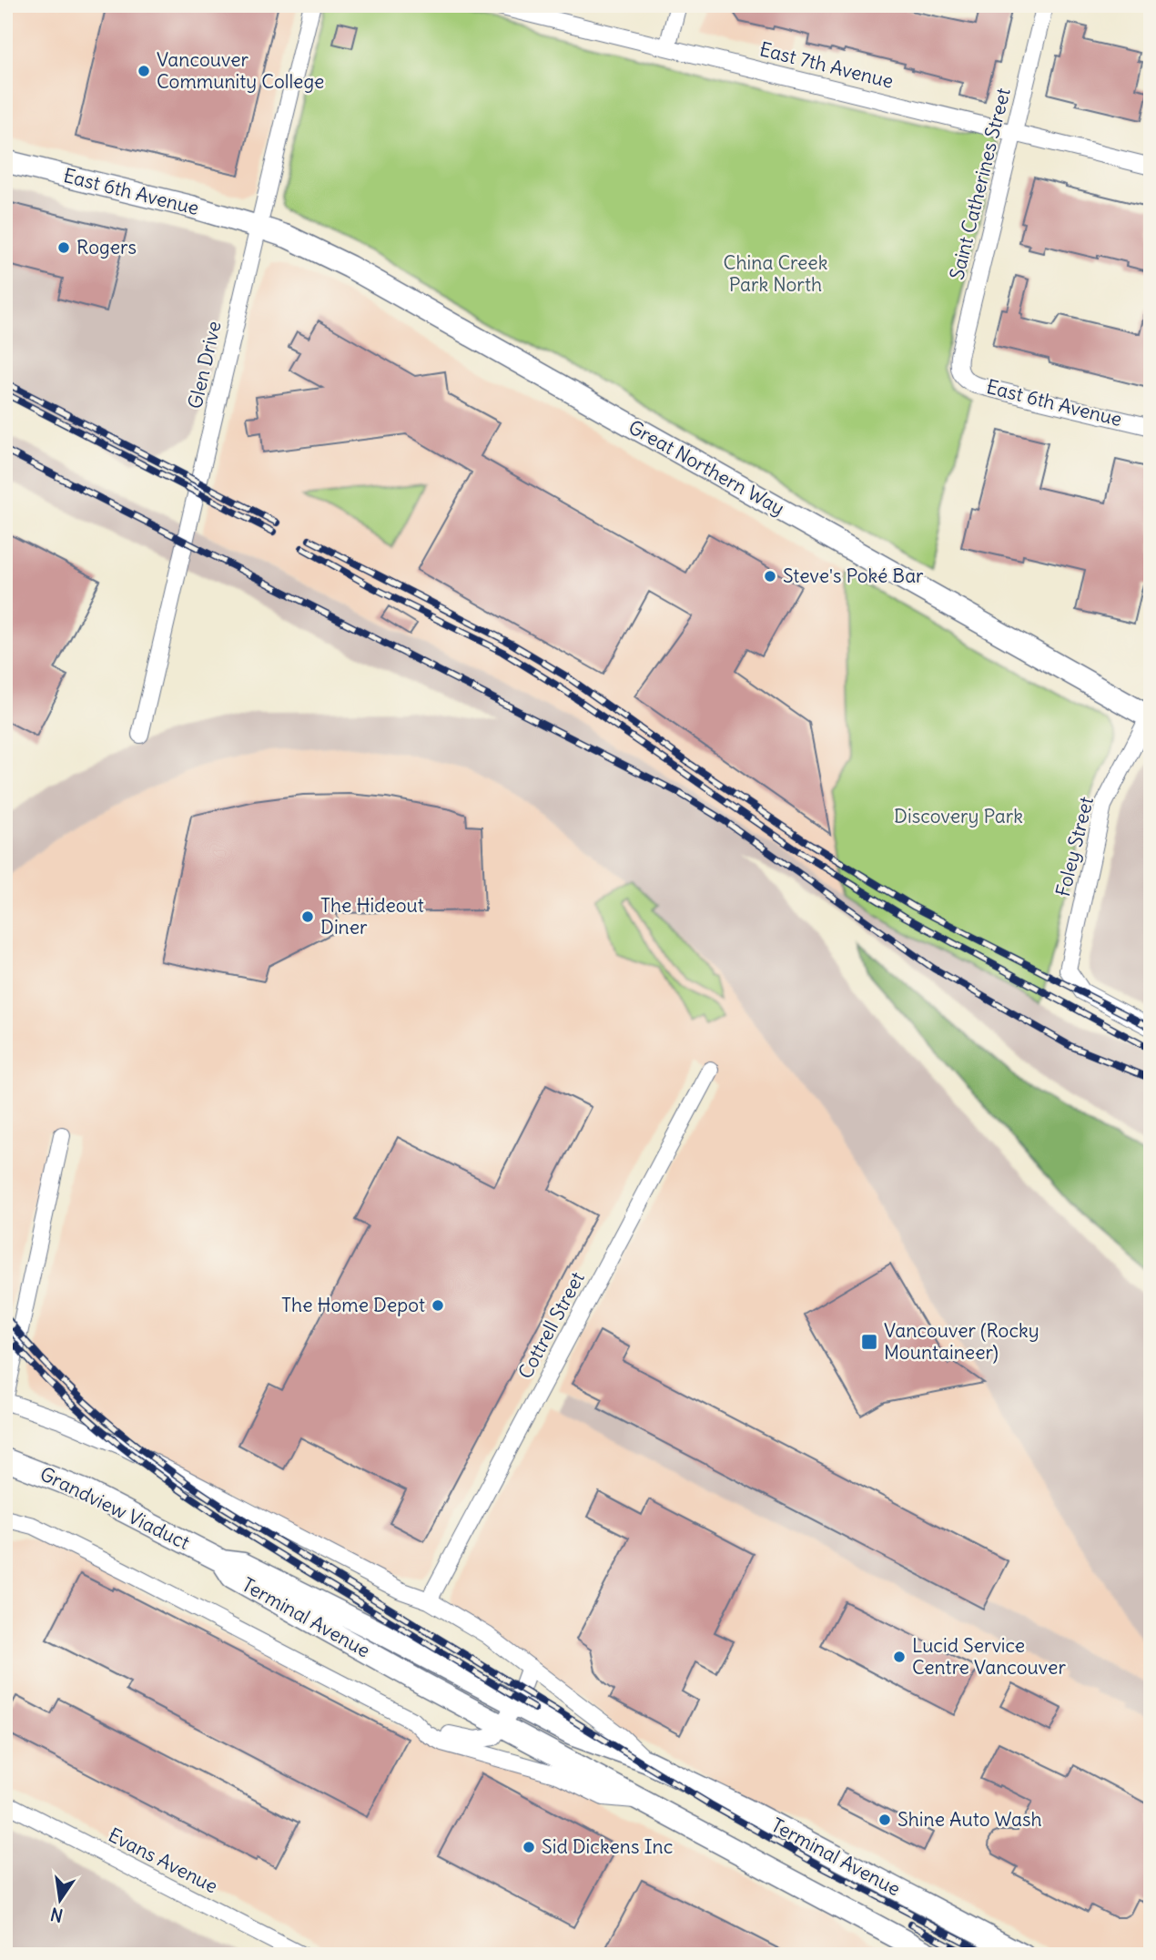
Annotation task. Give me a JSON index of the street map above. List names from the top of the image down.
{
  "streets": {
    "main road": [
      "East 6th Avenue",
      "Great Northern Way",
      "Grandview Viaduct",
      "Terminal Avenue"
    ],
    "street": [
      "East 7th Avenue",
      "Saint Catherines Street",
      "Glen Drive",
      "Foley Street",
      "Cottrell Street",
      "Evans Avenue"
    ]
  },
  "crossings": [
    ["East 7th Avenue", "Saint Catherines Street"],
    ["Saint Catherines Street", "East 6th Avenue"],
    ["East 6th Avenue", "Glen Drive"],
    ["East 6th Avenue", "Great Northern Way"],
    ["Glen Drive", "Great Northern Way"],
    ["Great Northern Way", "Foley Street"],
    ["Cottrell Street", "Terminal Avenue"],
    ["Grandview Viaduct", "Terminal Avenue"]
  ],
  "parks": ["China Creek Park North", "Discovery Park"],
  "places": {
    "other": [
      "Vancouver Community College",
      "Rogers",
      "Steve's Poké Bar",
      "The Hideout Diner",
      "The Home Depot",
      "Lucid Service Centre Vancouver",
      "Shine Auto Wash",
      "Sid Dickens Inc"
    ],
    "transit": ["Vancouver (Rocky Mountaineer)"]
  },
  "north": "bottom"
}
